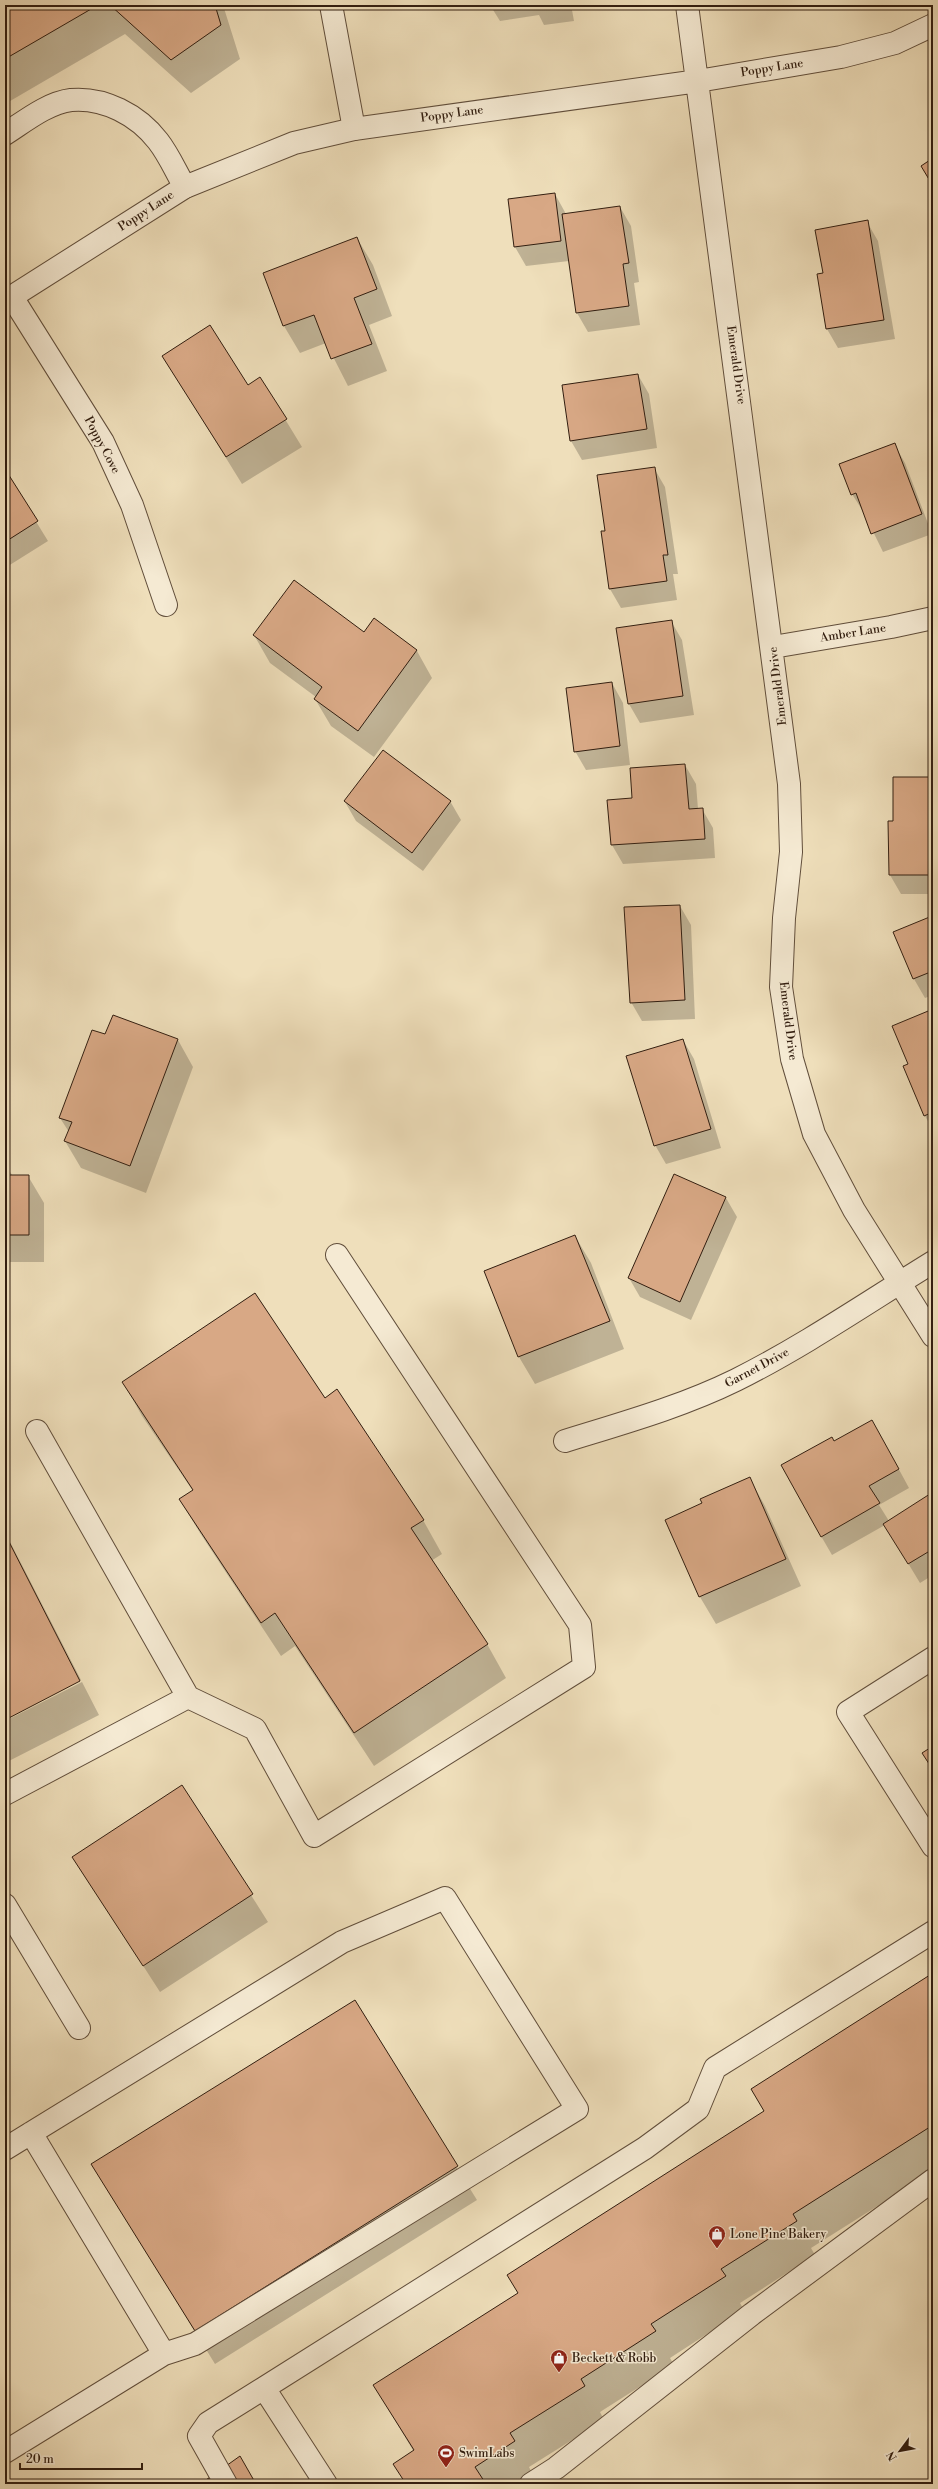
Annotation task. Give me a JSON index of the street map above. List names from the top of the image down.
{
  "streets": {
    "street": [
      "Poppy Lane",
      "Emerald Drive",
      "Poppy Cove",
      "Amber Lane",
      "Garnet Drive"
    ]
  },
  "crossings": [
    ["Poppy Lane", "Emerald Drive"],
    ["Poppy Lane", "Poppy Cove"],
    ["Emerald Drive", "Amber Lane"],
    ["Emerald Drive", "Garnet Drive"]
  ],
  "places": {
    "shop": ["Lone Pine Bakery", "Beckett & Robb"],
    "sports": ["SwimLabs"]
  },
  "scale_bar": "20 m",
  "north": "bottom left"
}
